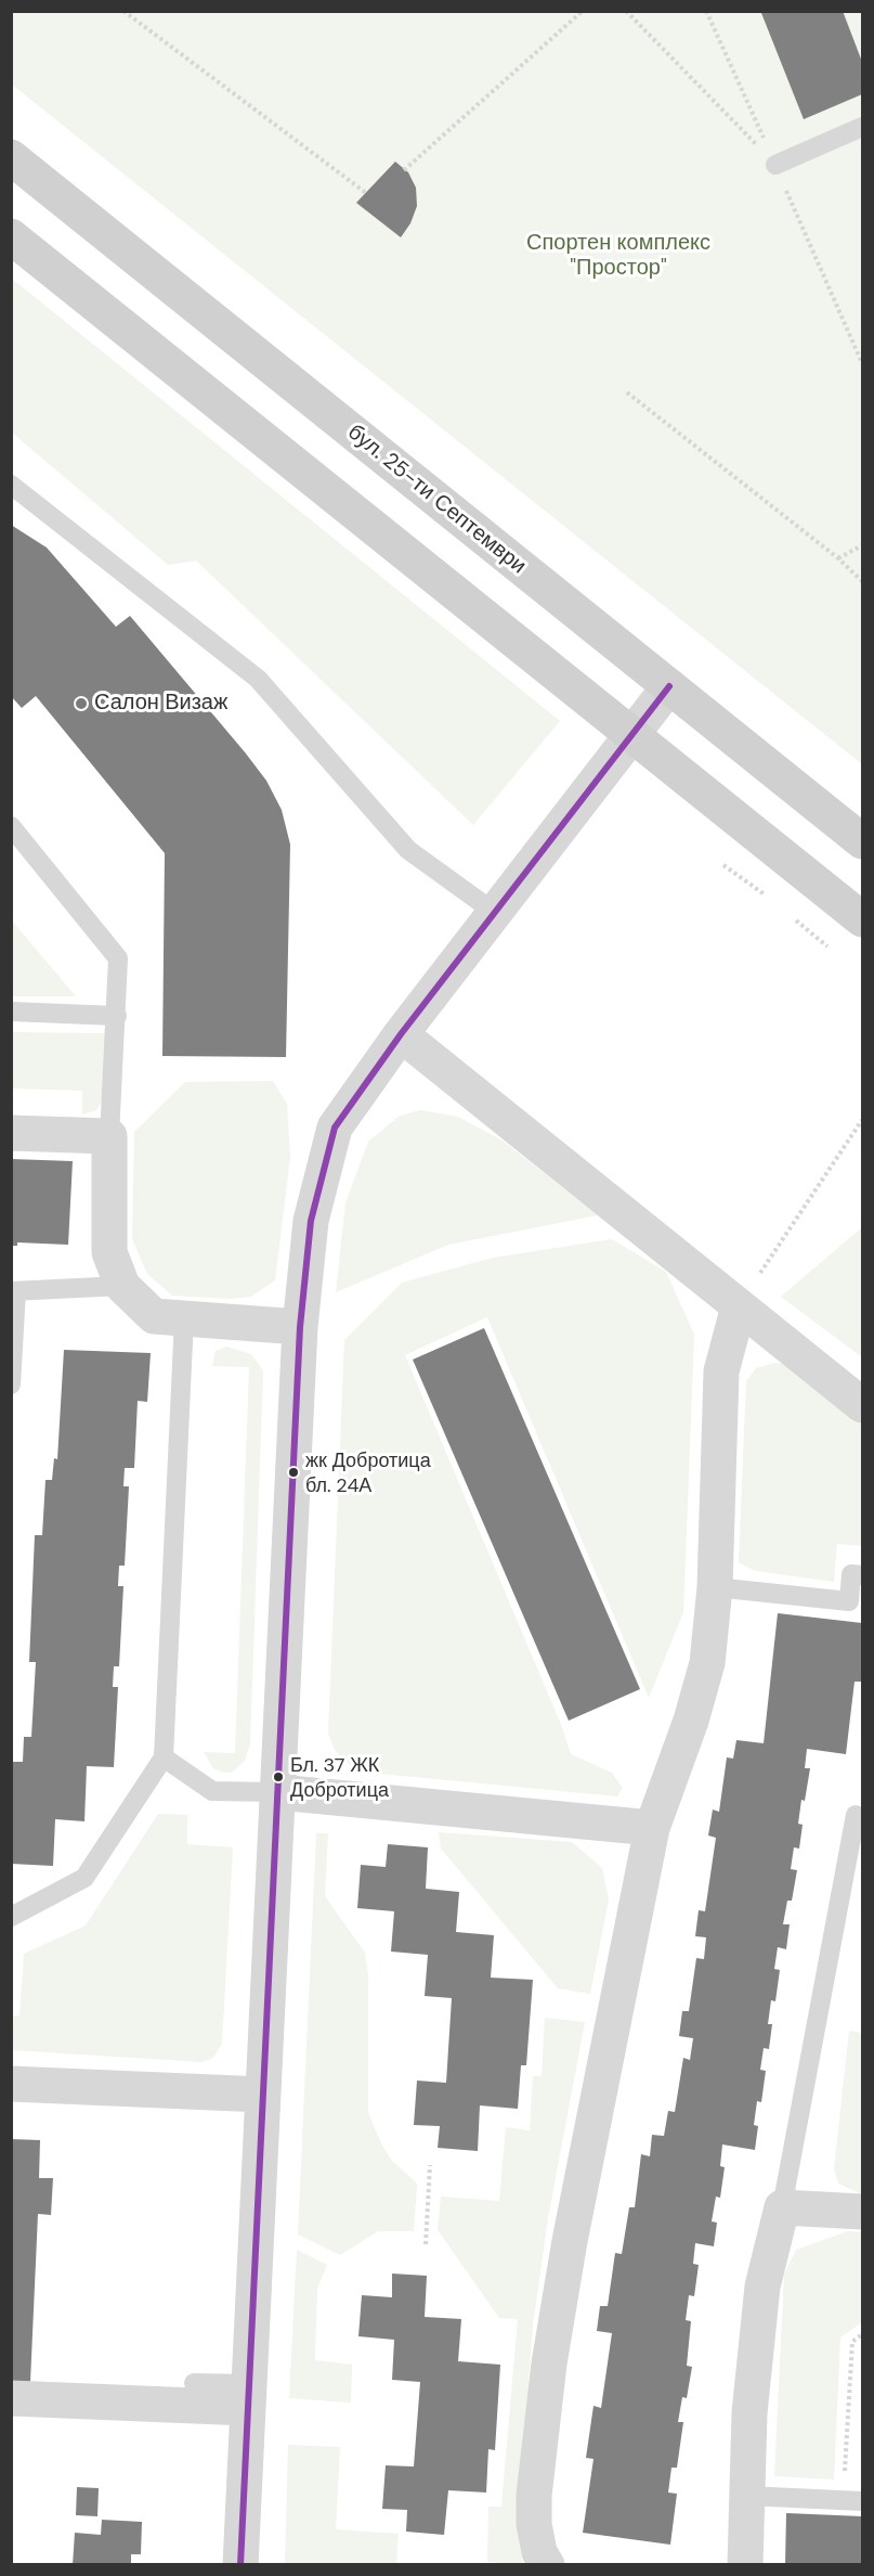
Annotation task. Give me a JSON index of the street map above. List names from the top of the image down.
{
  "streets": {
    "main road": ["бул. 25-ти Септември"]
  },
  "parks": ["Спортен комплекс \"Простор\""],
  "places": ["Салон Визаж", "жк Добротица бл. 24А", "Бл. 37 ЖК Добротица"]
}
